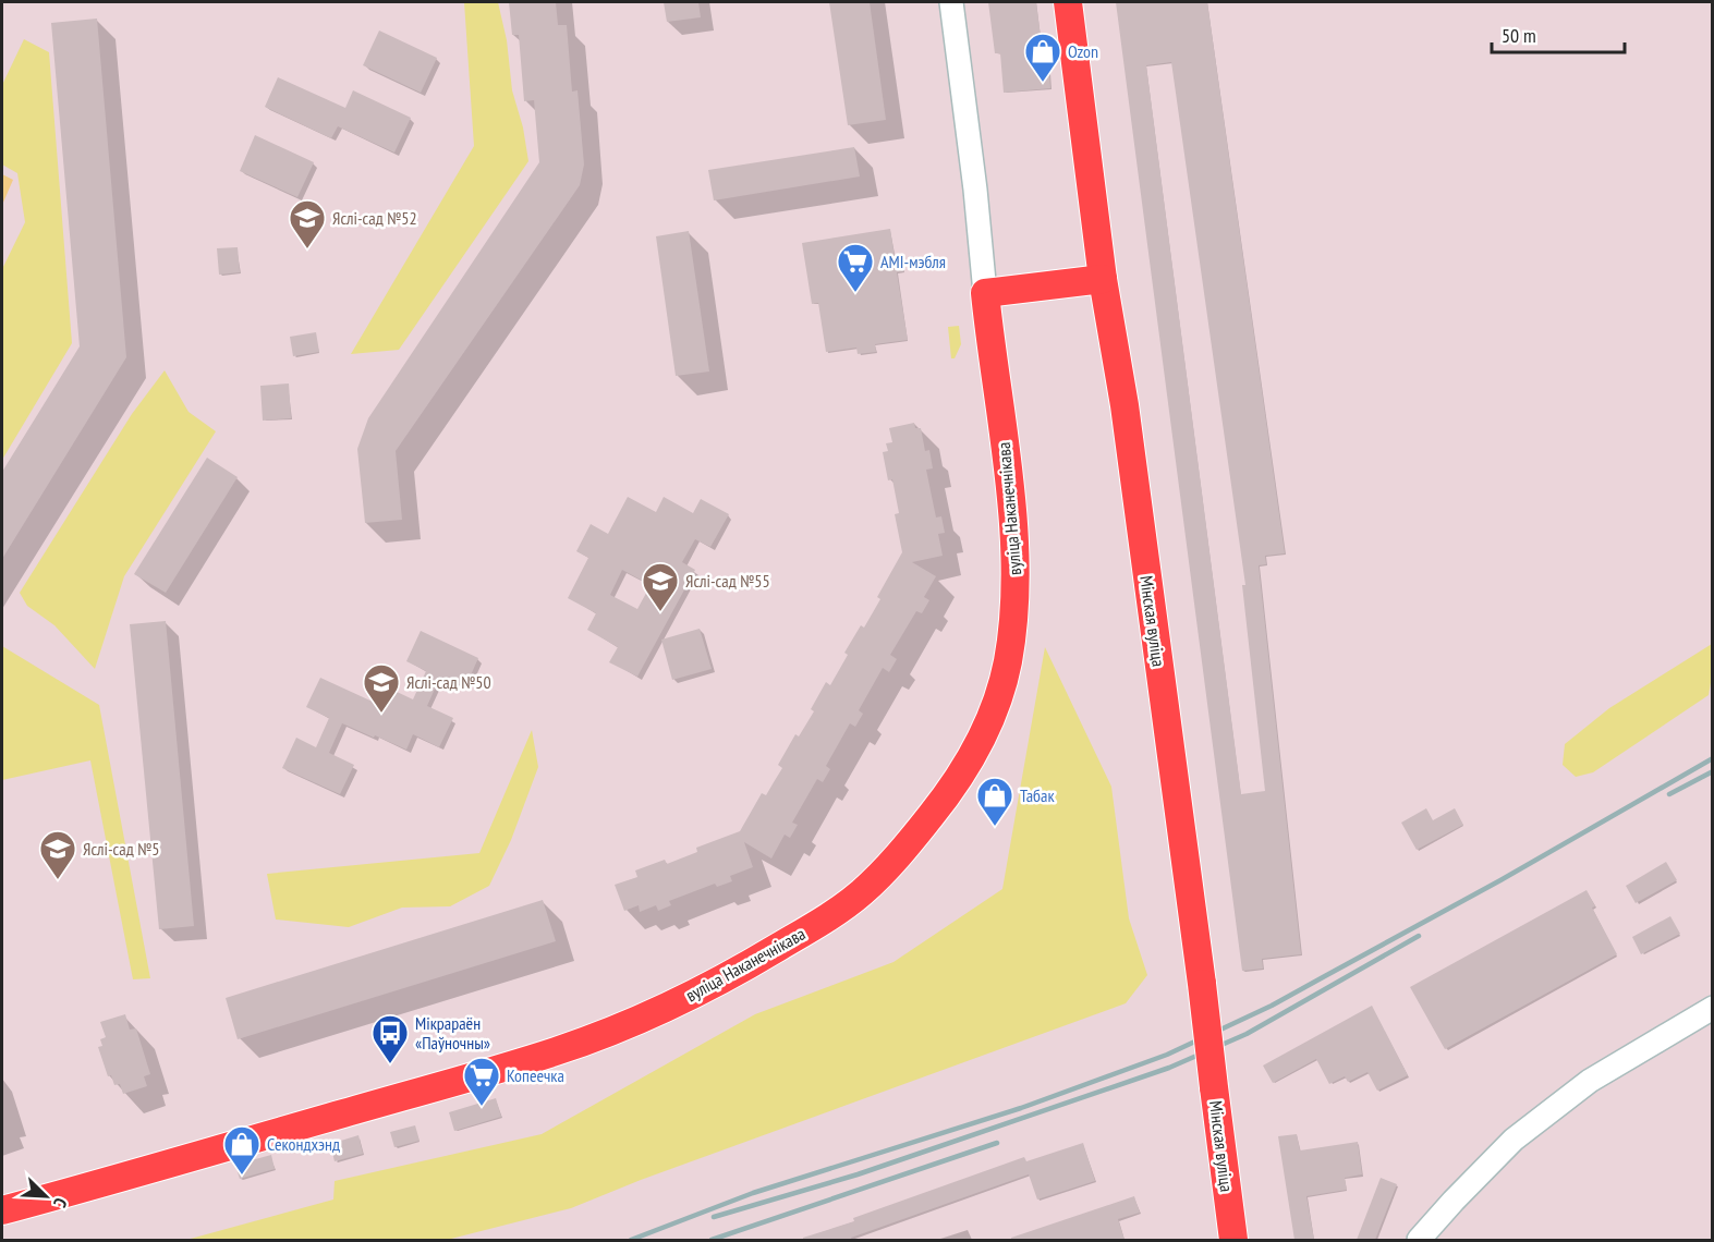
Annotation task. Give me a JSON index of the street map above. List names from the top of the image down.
{
  "streets": {
    "main road": ["вуліца Наканечнікава", "Мінская вуліца"]
  },
  "places": {
    "shop": ["Ozon", "Табак", "Секондхэнд"],
    "school or university": [
      "Яслі-сад №52",
      "Яслі-сад №55",
      "Яслі-сад №50",
      "Яслі-сад №5"
    ],
    "supermarket": ["AMI-мэбля", "Копеечка"],
    "bus stop": ["Мікрараён «Паўночны»"]
  },
  "scale_bar": "50 m",
  "north": "bottom right"
}
